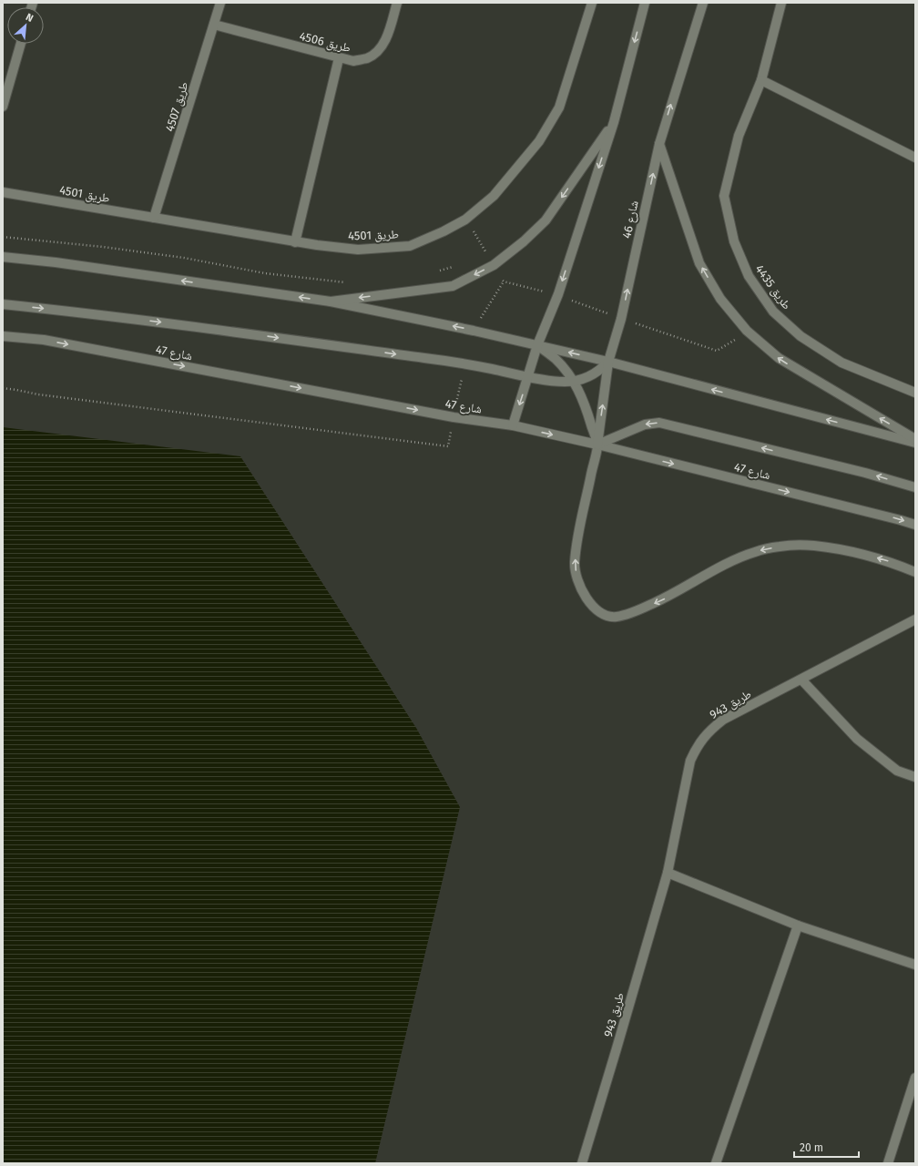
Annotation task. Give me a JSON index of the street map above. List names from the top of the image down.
{
  "streets": {
    "street": [
      "طريق 4506",
      "طريق 4507",
      "طريق 4501",
      "شارع 46",
      "طريق 4435",
      "شارع 47",
      "طريق 943"
    ]
  },
  "crossings": [
    ["طريق 4506", "طريق 4507"],
    ["طريق 4507", "طريق 4501"],
    ["شارع 46", "شارع 47"]
  ],
  "scale_bar": "20 m",
  "north": "top right"
}
